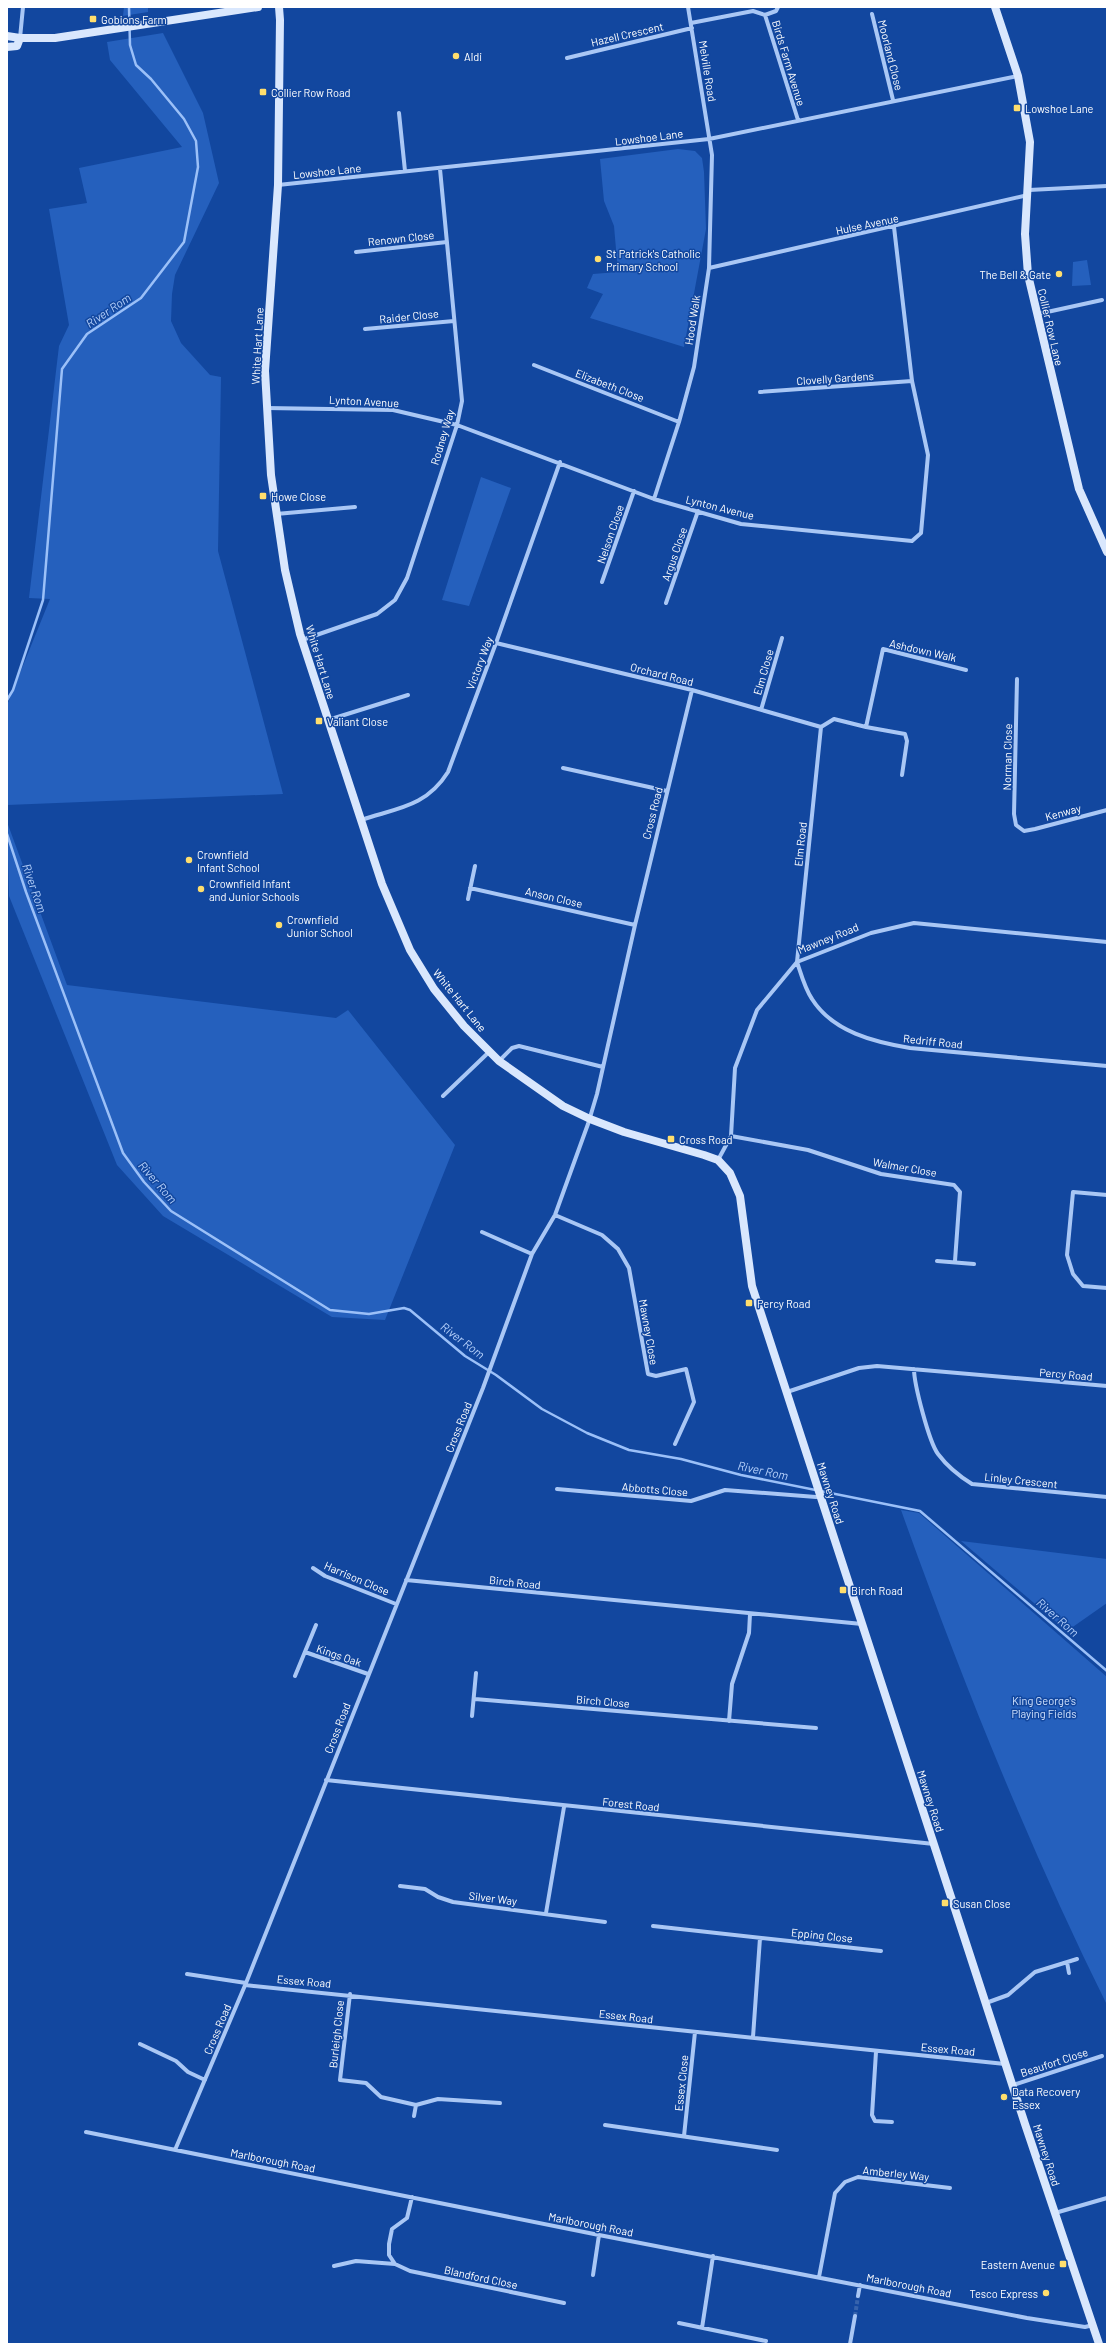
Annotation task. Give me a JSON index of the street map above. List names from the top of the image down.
{
  "streets": {
    "street": [
      "Hazell Crescent",
      "Moorland Close",
      "Birds Farm Avenue",
      "Melville Road",
      "Lowshoe Lane",
      "Hulse Avenue",
      "Renown Close",
      "Raider Close",
      "Hood Walk",
      "Collier Row Lane",
      "White Hart Lane",
      "Clovelly Gardens",
      "Elizabeth Close",
      "Lynton Avenue",
      "Rodney Way",
      "Nelson Close",
      "Argus Close",
      "Ashdown Walk",
      "Victory Way",
      "Elm Close",
      "Orchard Road",
      "Norman Close",
      "Kenway",
      "Cross Road",
      "Elm Road",
      "Anson Close",
      "Mawney Road",
      "Redriff Road",
      "Walmer Close",
      "Mawney Close",
      "Percy Road",
      "Linley Crescent",
      "Abbotts Close",
      "Harrison Close",
      "Birch Road",
      "Kings Oak",
      "Birch Close",
      "Forest Road",
      "Silver Way",
      "Epping Close",
      "Essex Road",
      "Burleigh Close",
      "Beaufort Close",
      "Essex Close",
      "Marlborough Road",
      "Amberley Way",
      "Blandford Close"
    ]
  },
  "crossings": [
    ["Hazell Crescent", "Birds Farm Avenue"],
    ["Hazell Crescent", "Melville Road"],
    ["Moorland Close", "Lowshoe Lane"],
    ["Birds Farm Avenue", "Melville Road"],
    ["Birds Farm Avenue", "Lowshoe Lane"],
    ["Melville Road", "Lowshoe Lane"],
    ["Melville Road", "Hood Walk"],
    ["Lowshoe Lane", "Hood Walk"],
    ["Lowshoe Lane", "Collier Row Lane"],
    ["Lowshoe Lane", "White Hart Lane"],
    ["Lowshoe Lane", "Rodney Way"],
    ["Hulse Avenue", "Hood Walk"],
    ["Hulse Avenue", "Collier Row Lane"],
    ["Hulse Avenue", "Lynton Avenue"],
    ["Renown Close", "Rodney Way"],
    ["Raider Close", "Rodney Way"],
    ["Hood Walk", "Elizabeth Close"],
    ["Hood Walk", "Lynton Avenue"],
    ["White Hart Lane", "Lynton Avenue"],
    ["White Hart Lane", "Rodney Way"],
    ["White Hart Lane", "Victory Way"],
    ["White Hart Lane", "Cross Road"],
    ["White Hart Lane", "Mawney Road"],
    ["Clovelly Gardens", "Lynton Avenue"],
    ["Lynton Avenue", "Rodney Way"],
    ["Lynton Avenue", "Nelson Close"],
    ["Lynton Avenue", "Argus Close"],
    ["Lynton Avenue", "Victory Way"],
    ["Victory Way", "Orchard Road"],
    ["Elm Close", "Orchard Road"],
    ["Orchard Road", "Cross Road"],
    ["Orchard Road", "Elm Road"],
    ["Norman Close", "Kenway"],
    ["Cross Road", "Anson Close"],
    ["Cross Road", "Mawney Close"],
    ["Cross Road", "Harrison Close"],
    ["Cross Road", "Birch Road"],
    ["Cross Road", "Kings Oak"],
    ["Cross Road", "Forest Road"],
    ["Cross Road", "Essex Road"],
    ["Cross Road", "Marlborough Road"],
    ["Elm Road", "Mawney Road"],
    ["Elm Road", "Redriff Road"],
    ["Mawney Road", "Redriff Road"],
    ["Mawney Road", "Walmer Close"],
    ["Mawney Road", "Percy Road"],
    ["Mawney Road", "Abbotts Close"],
    ["Mawney Road", "Birch Road"],
    ["Mawney Road", "Forest Road"],
    ["Mawney Road", "Essex Road"],
    ["Mawney Road", "Beaufort Close"],
    ["Mawney Road", "Marlborough Road"],
    ["Percy Road", "Linley Crescent"],
    ["Essex Road", "Burleigh Close"],
    ["Essex Road", "Essex Close"],
    ["Marlborough Road", "Amberley Way"]
  ],
  "water": ["River Rom"],
  "parks": ["King George's Playing Fields"],
  "places": {
    "transit": [
      "Gobions Farm",
      "Collier Row Road",
      "Lowshoe Lane",
      "Howe Close",
      "Valiant Close",
      "Cross Road",
      "Percy Road",
      "Birch Road",
      "Susan Close",
      "Eastern Avenue"
    ],
    "other": [
      "Aldi",
      "St Patrick's Catholic Primary School",
      "The Bell & Gate",
      "Crownfield Infant School",
      "Crownfield Infant and Junior Schools",
      "Crownfield Junior School",
      "Data Recovery Essex",
      "Tesco Express"
    ]
  }
}
